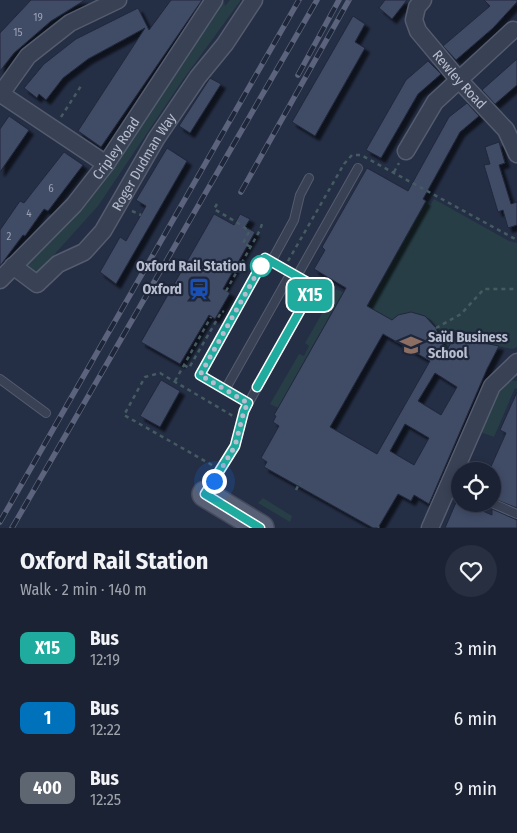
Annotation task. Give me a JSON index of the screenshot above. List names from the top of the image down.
{
  "streets": {
    "street": ["Rewley Road", "Cripley Road", "Roger Dudman Way"]
  },
  "crossings": [
    ["Cripley Road", "Roger Dudman Way"]
  ],
  "places": {
    "other": ["Oxford Rail Station"],
    "station": ["Oxford"],
    "school or university": ["Saïd Business School"]
  },
  "lines": ["bus line X15"],
  "house_numbers": [
    "19",
    "15",
    "6",
    "4",
    "2"
  ],
  "page": {
    "on_map": "X15",
    "heading": ["Oxford Rail Station", "Walk · 2 min · 140 m"],
    "list": [
      {
        "mark": "X15",
        "name": "Bus",
        "note": "12:19",
        "value": "3 min"
      },
      {
        "mark": "1",
        "name": "Bus",
        "note": "12:22",
        "value": "6 min"
      },
      {
        "mark": "400",
        "name": "Bus",
        "note": "12:25",
        "value": "9 min"
      }
    ]
  }
}
